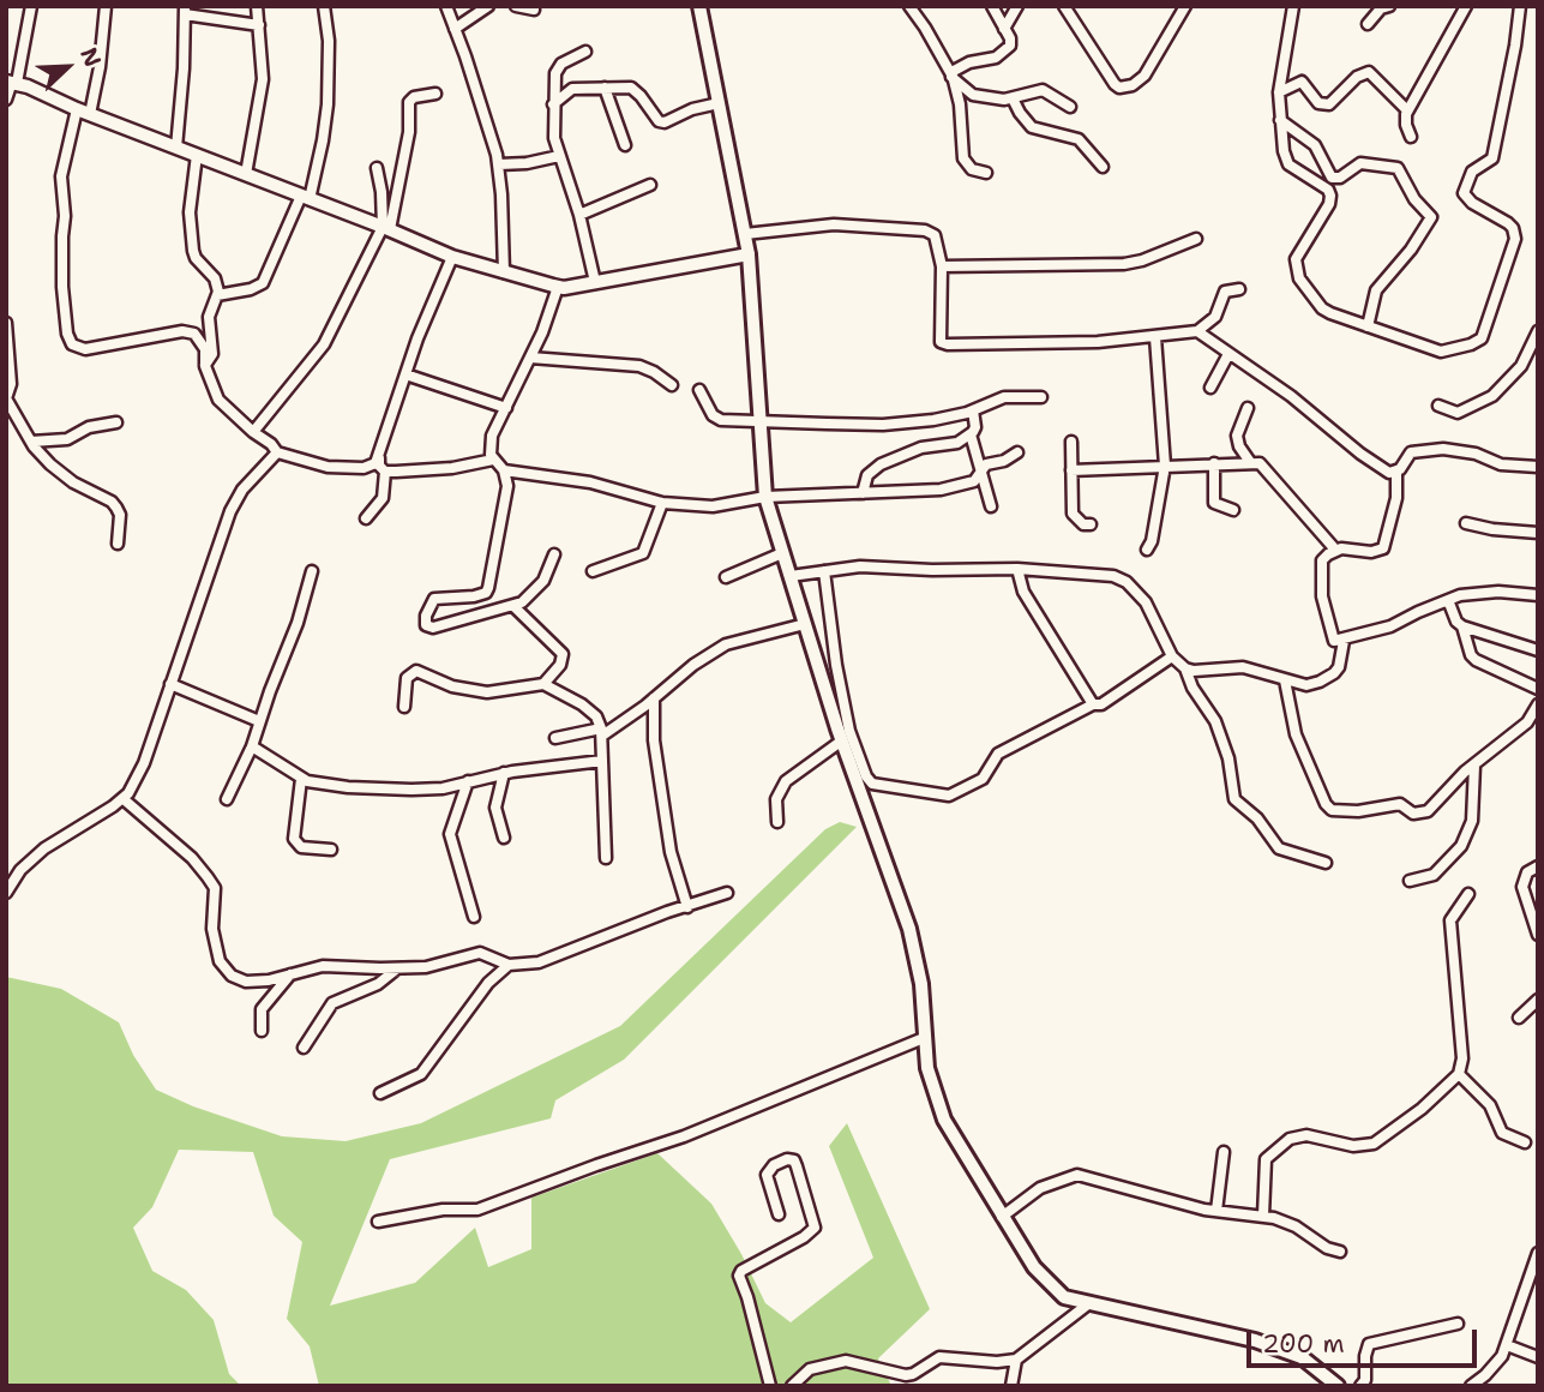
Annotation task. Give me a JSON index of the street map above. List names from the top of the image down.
{
  "scale_bar": "200 m",
  "north": "top right"
}
